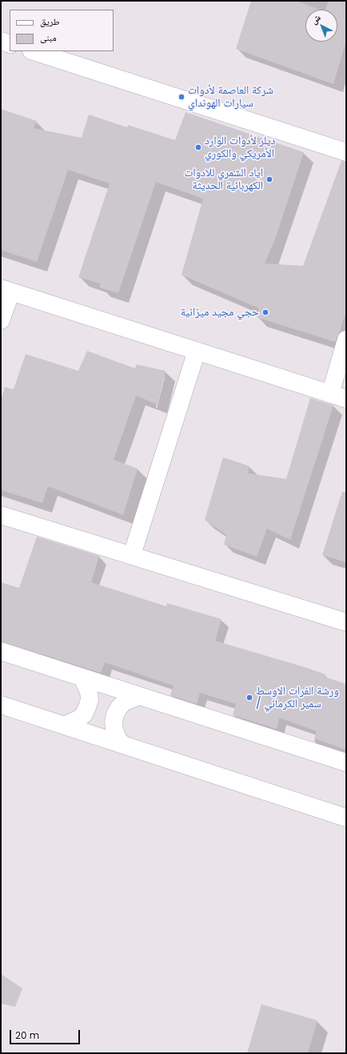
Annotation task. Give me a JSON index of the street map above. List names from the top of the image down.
{
  "places": [
    "شركة العاصمة لأدوات سيارات الهونداي",
    "ديلر لأدوات الوارد الأمريكي والكوري",
    "اياد الشمري للادوات الكهربائية الحديثة",
    "حجي مجيد ميزانية",
    "ورشة الفرات الاوسط / سمير الكرماني"
  ],
  "legend": ["طريق", "مبنى"],
  "scale_bar": "20 m",
  "north": "top left"
}
